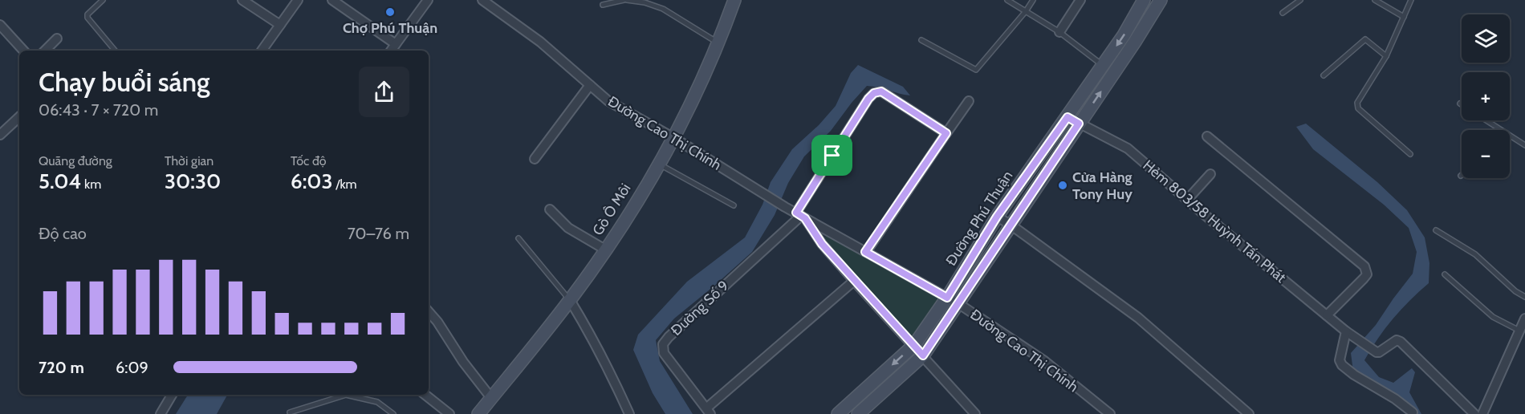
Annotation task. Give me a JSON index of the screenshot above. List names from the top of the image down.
{
  "streets": {
    "street": [
      "Đường Cao Thị Chính",
      "Gò Ô Môi",
      "Đường Phú Thuận",
      "Hẻm 803/58 Huỳnh Tấn Phát",
      "Đường Số 9"
    ]
  },
  "crossings": [
    ["Đường Cao Thị Chính", "Gò Ô Môi"],
    ["Đường Cao Thị Chính", "Đường Phú Thuận"],
    ["Đường Cao Thị Chính", "Đường Số 9"],
    ["Đường Phú Thuận", "Hẻm 803/58 Huỳnh Tấn Phát"]
  ],
  "places": ["Chợ Phú Thuận", "Cửa Hàng Tony Huy"],
  "page": {
    "map_buttons": ["+", "−"],
    "heading": ["Chạy buổi sáng", "06:43 · 7 × 720 m"],
    "stats": [
      ["Quãng đường", "5.04 km"],
      ["Thời gian", "30:30"],
      ["Tốc độ", "6:03 /km"]
    ],
    "chart": ["Độ cao", "70–76 m"],
    "list": [
      {
        "name": "720 m",
        "note": "6:09"
      }
    ]
  }
}
